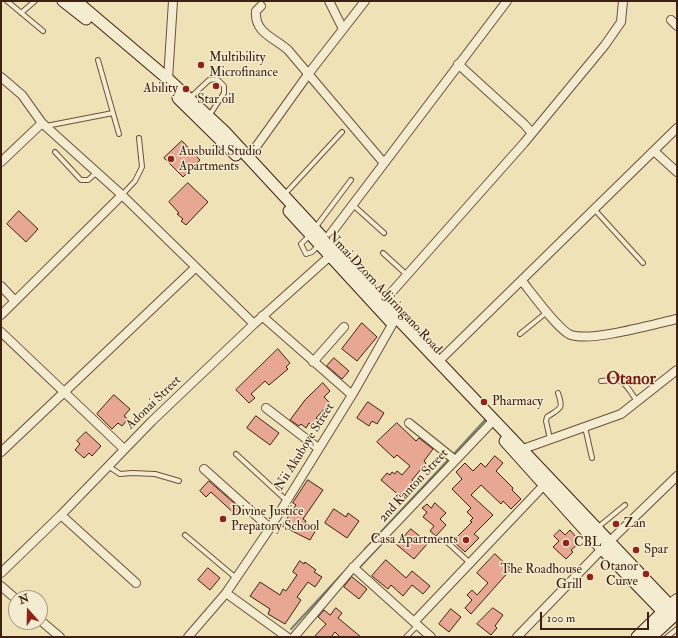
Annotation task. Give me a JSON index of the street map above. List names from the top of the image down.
{
  "streets": {
    "main road": ["Nmai Dzorn Adjiringano Road"],
    "street": ["Adonai Street", "Nii Akuboye Street", "2nd Kanton Street"]
  },
  "crossings": [
    ["Nmai Dzorn Adjiringano Road", "Adonai Street"],
    ["Nmai Dzorn Adjiringano Road", "Nii Akuboye Street"],
    ["Nmai Dzorn Adjiringano Road", "2nd Kanton Street"]
  ],
  "districts": ["Otanor"],
  "places": [
    "Multibility Microfinance",
    "Star oil",
    "Ability",
    "Ausbuild Studio Apartments",
    "Pharmacy",
    "Divine Justice Prepatory School",
    "Zan",
    "Casa Apartments",
    "CBL",
    "Spar",
    "Otanor Curve",
    "The Roadhouse Grill"
  ],
  "scale_bar": "100 m",
  "north": "top"
}
